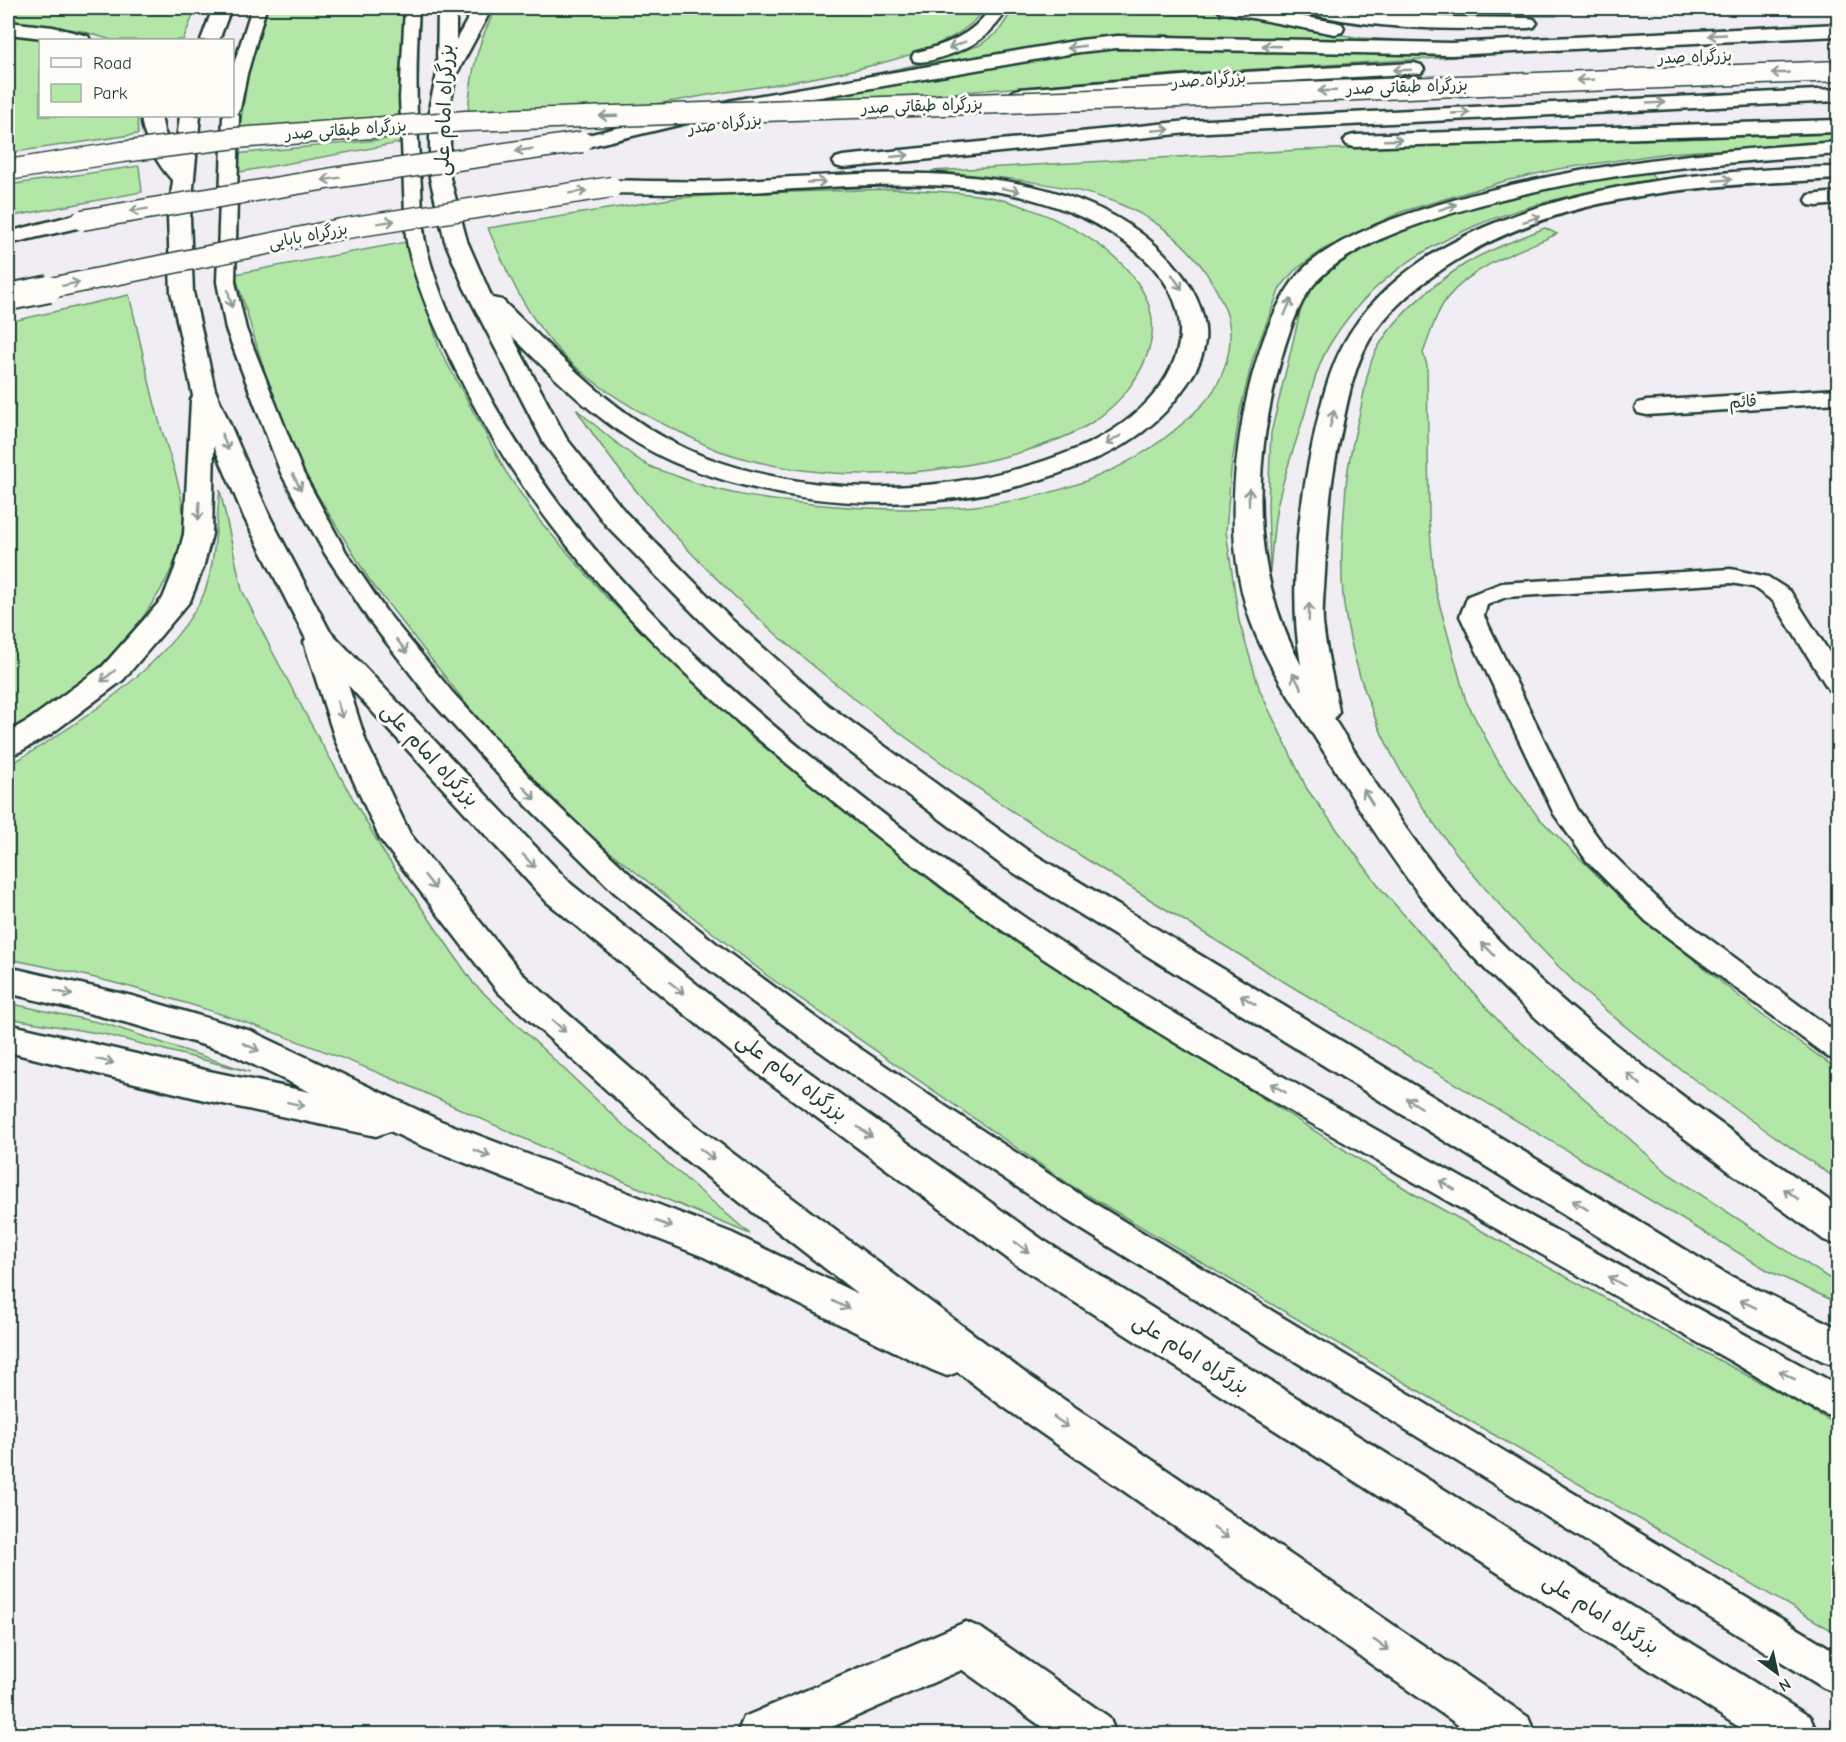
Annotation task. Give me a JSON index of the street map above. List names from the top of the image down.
{
  "streets": {
    "main road": [
      "بزرگراه صدر",
      "بزرگراه طبقاتی صدر",
      "بزرگراه امام علی",
      "بزرگراه بابایی",
      "قائم"
    ]
  },
  "legend": ["Road", "Park"],
  "north": "bottom right"
}
